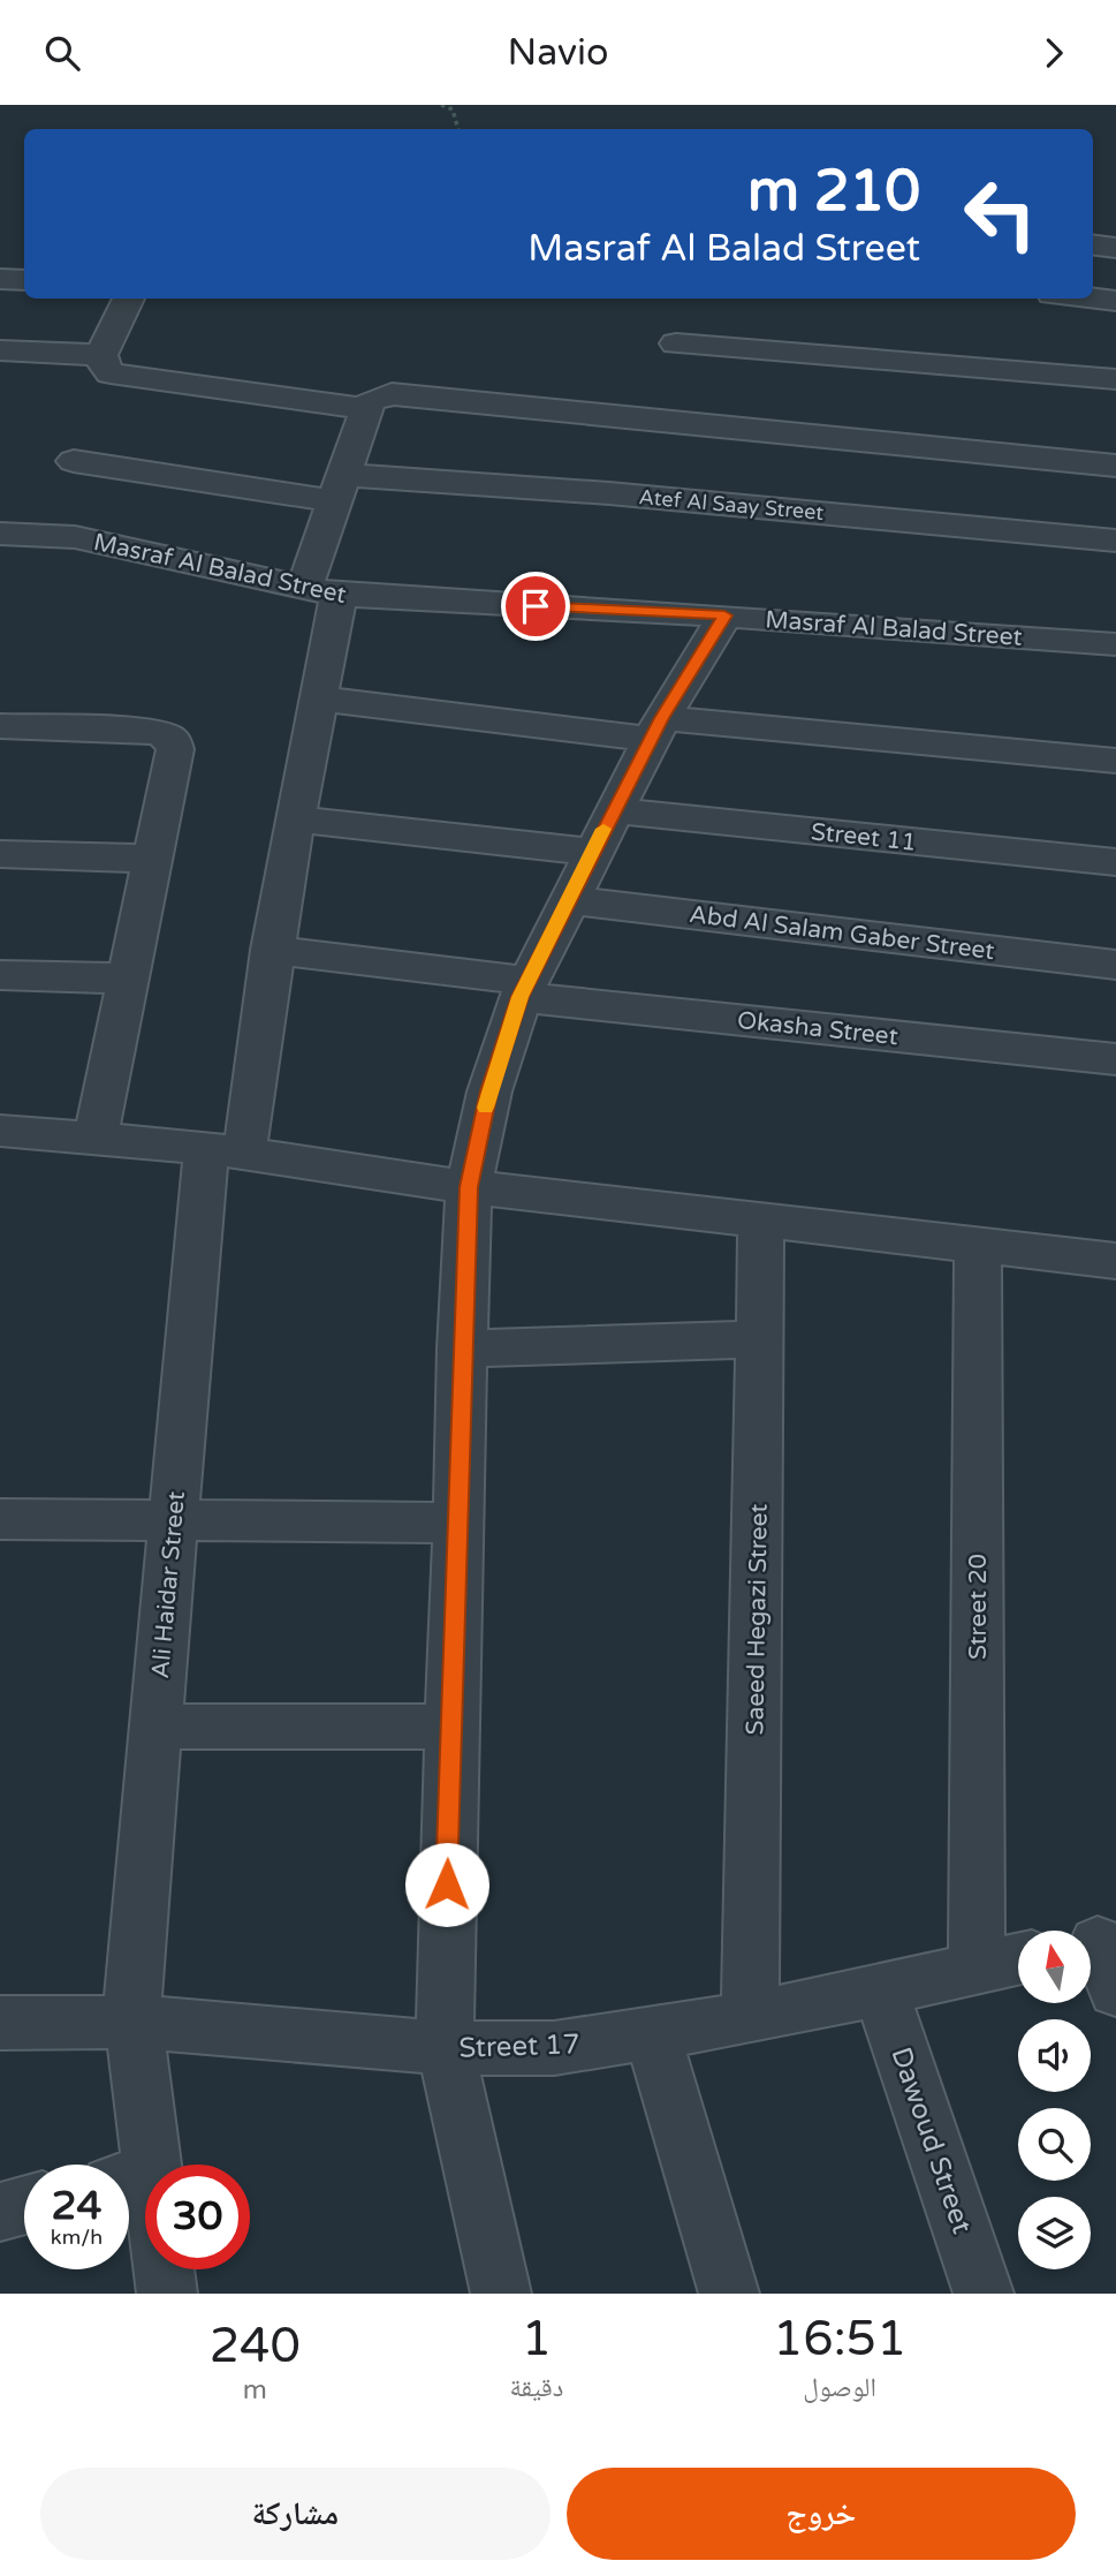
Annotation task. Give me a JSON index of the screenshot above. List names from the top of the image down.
{
  "streets": {
    "street": [
      "Atef Al Saay Street",
      "Masraf Al Balad Street",
      "Street 11",
      "Abd Al Salam Gaber Street",
      "Okasha Street",
      "Ali Haidar Street",
      "Street 20",
      "Saeed Hegazi Street",
      "Street 17",
      "Dawoud Street"
    ]
  },
  "crossings": [
    ["Atef Al Saay Street", "Ali Haidar Street"],
    ["Masraf Al Balad Street", "Ali Haidar Street"],
    ["Street 11", "Ali Haidar Street"],
    ["Okasha Street", "Ali Haidar Street"],
    ["Ali Haidar Street", "Street 17"],
    ["Street 20", "Street 17"],
    ["Saeed Hegazi Street", "Street 17"],
    ["Street 17", "Dawoud Street"]
  ],
  "north": "top",
  "page": {
    "header": "Navio",
    "turn": ["210 m", "Masraf Al Balad Street"],
    "speed": "24 km/h",
    "limit": "30",
    "eta": [
      "16:51",
      "الوصول",
      "1",
      "دقيقة",
      "240",
      "m"
    ],
    "buttons": ["خروج", "مشاركة"]
  }
}
